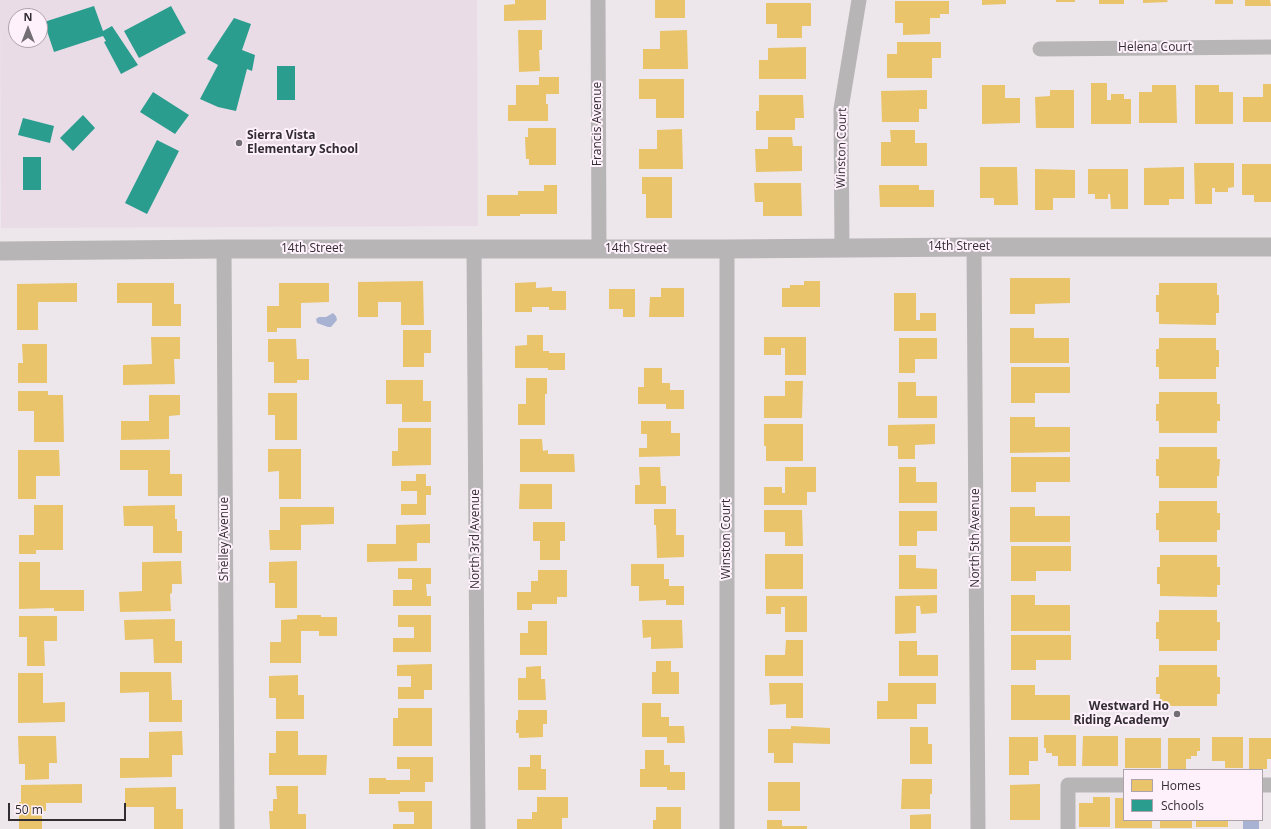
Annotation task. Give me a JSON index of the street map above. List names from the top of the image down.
{
  "streets": {
    "street": [
      "Helena Court",
      "Francis Avenue",
      "Winston Court",
      "14th Street",
      "North 5th Avenue",
      "Shelley Avenue",
      "North 3rd Avenue"
    ]
  },
  "crossings": [
    ["Francis Avenue", "14th Street"],
    ["Winston Court", "14th Street"],
    ["14th Street", "North 5th Avenue"],
    ["14th Street", "Shelley Avenue"],
    ["14th Street", "North 3rd Avenue"]
  ],
  "places": ["Sierra Vista Elementary School", "Westward Ho Riding Academy"],
  "legend": ["Homes", "Schools"],
  "scale_bar": "50 m",
  "north": "top"
}
